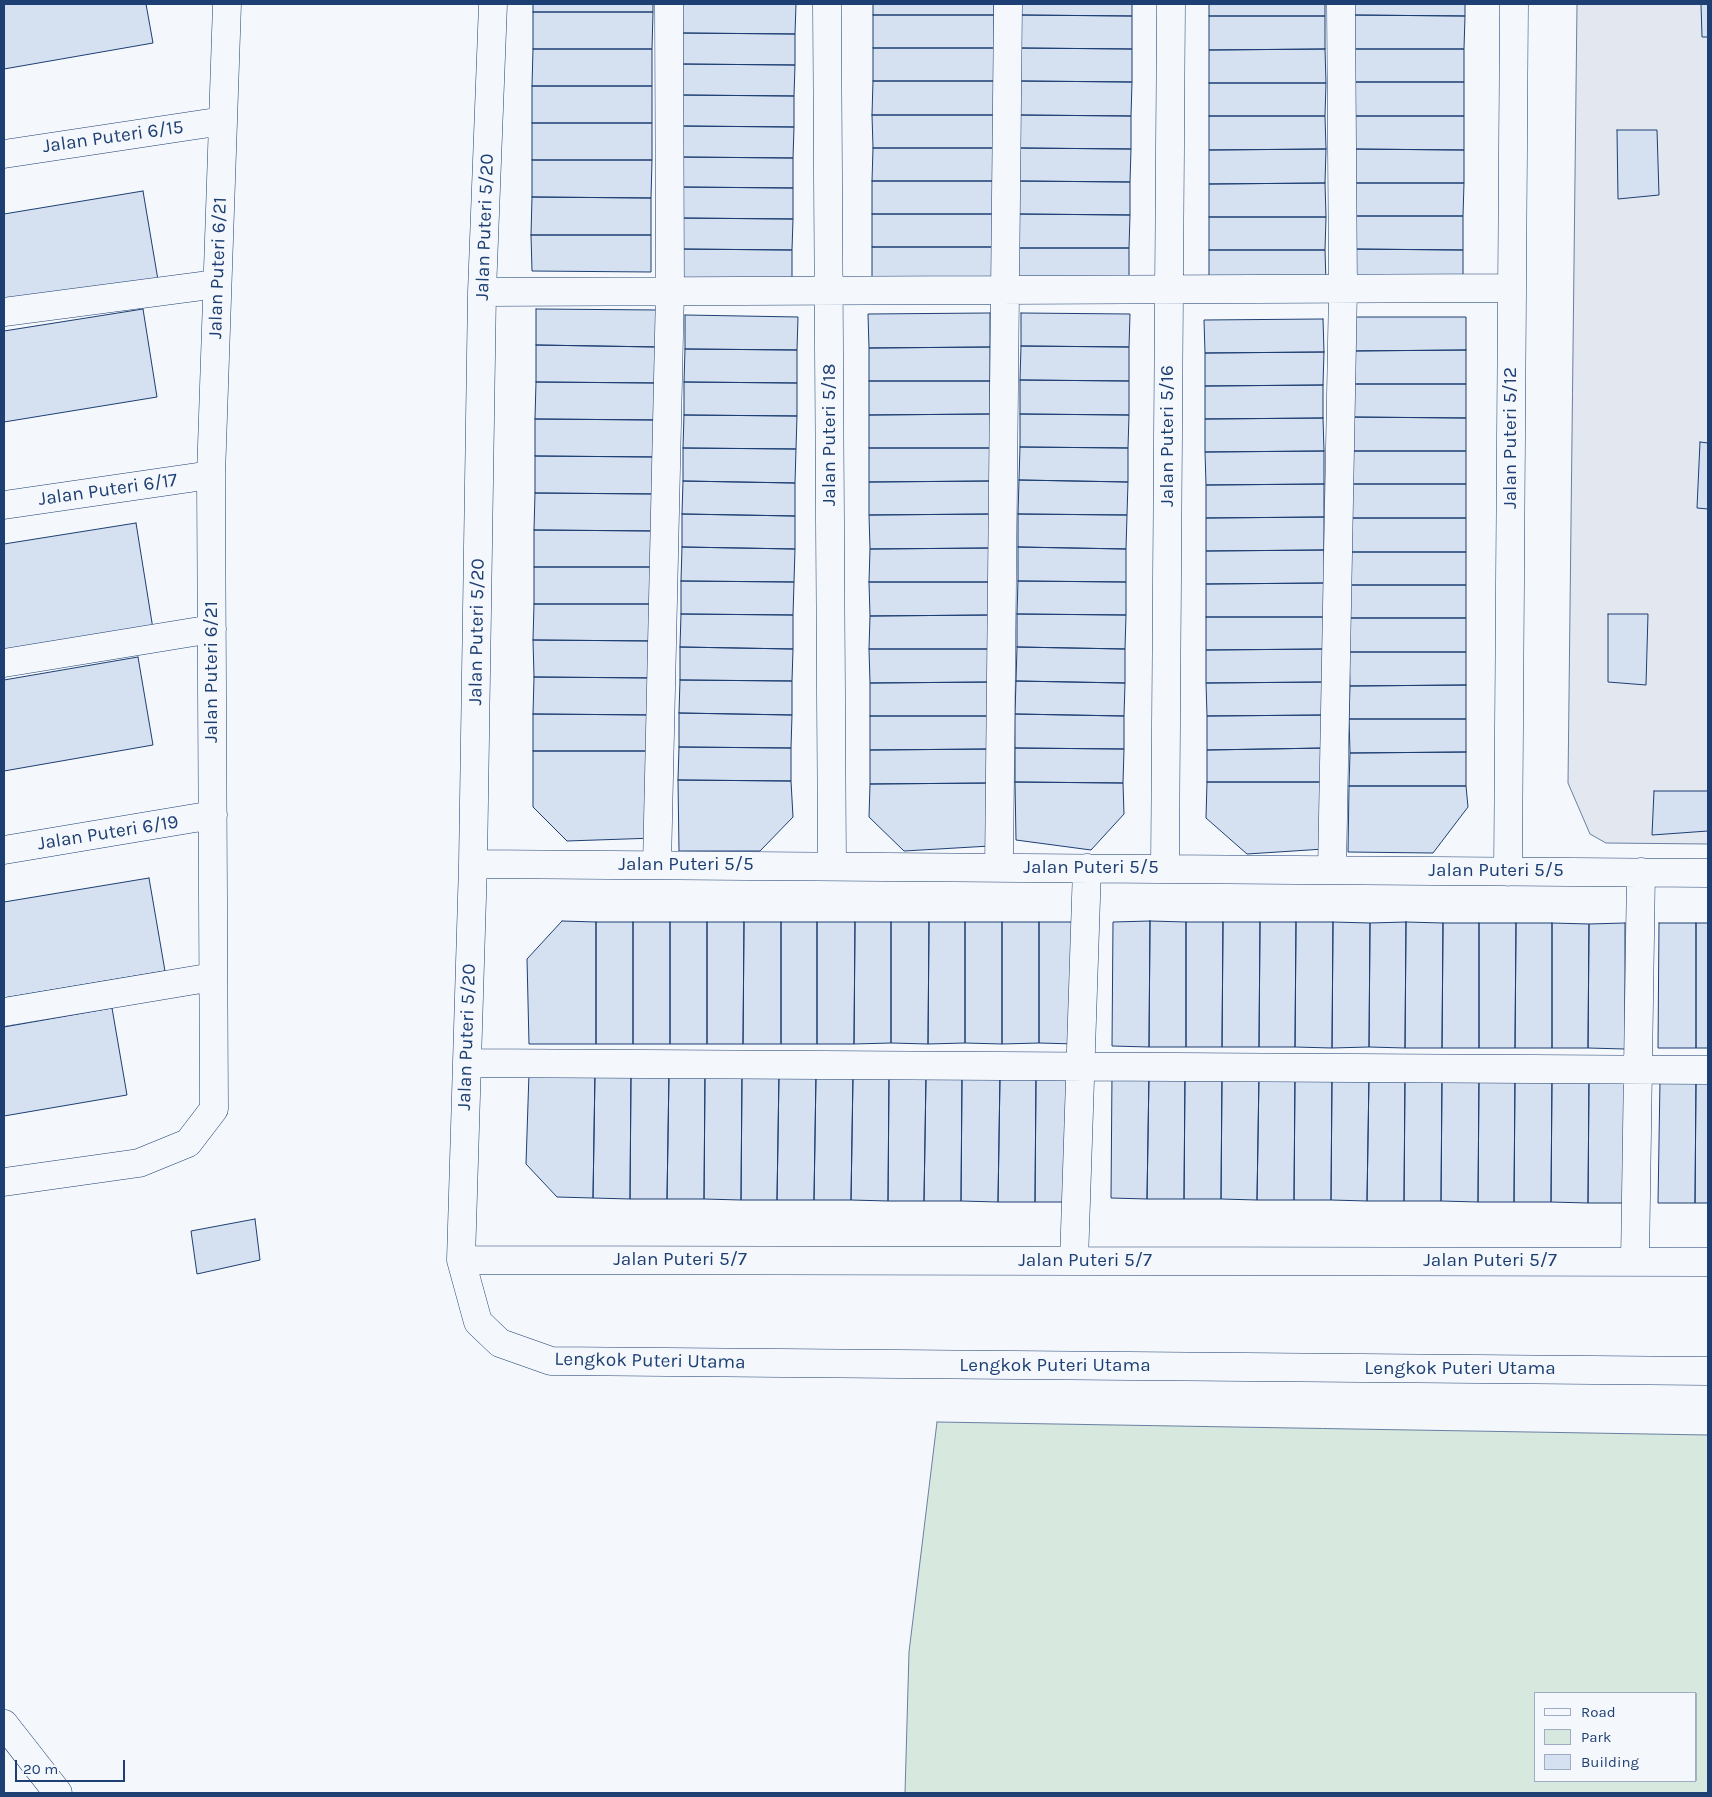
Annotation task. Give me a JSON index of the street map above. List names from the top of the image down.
{
  "streets": {
    "street": [
      "Jalan Puteri 6/15",
      "Jalan Puteri 5/20",
      "Jalan Puteri 6/21",
      "Jalan Puteri 5/18",
      "Jalan Puteri 5/16",
      "Jalan Puteri 5/12",
      "Jalan Puteri 6/17",
      "Jalan Puteri 6/19",
      "Jalan Puteri 5/5",
      "Jalan Puteri 5/7",
      "Lengkok Puteri Utama"
    ]
  },
  "crossings": [
    ["Jalan Puteri 6/15", "Jalan Puteri 6/21"],
    ["Jalan Puteri 5/20", "Jalan Puteri 5/5"],
    ["Jalan Puteri 5/20", "Jalan Puteri 5/7"],
    ["Jalan Puteri 5/20", "Lengkok Puteri Utama"],
    ["Jalan Puteri 6/21", "Jalan Puteri 6/17"],
    ["Jalan Puteri 6/21", "Jalan Puteri 6/19"],
    ["Jalan Puteri 5/18", "Jalan Puteri 5/5"],
    ["Jalan Puteri 5/16", "Jalan Puteri 5/5"],
    ["Jalan Puteri 5/12", "Jalan Puteri 5/5"],
    ["Jalan Puteri 5/7", "Lengkok Puteri Utama"]
  ],
  "legend": ["Road", "Park", "Building"],
  "scale_bar": "20 m"
}
